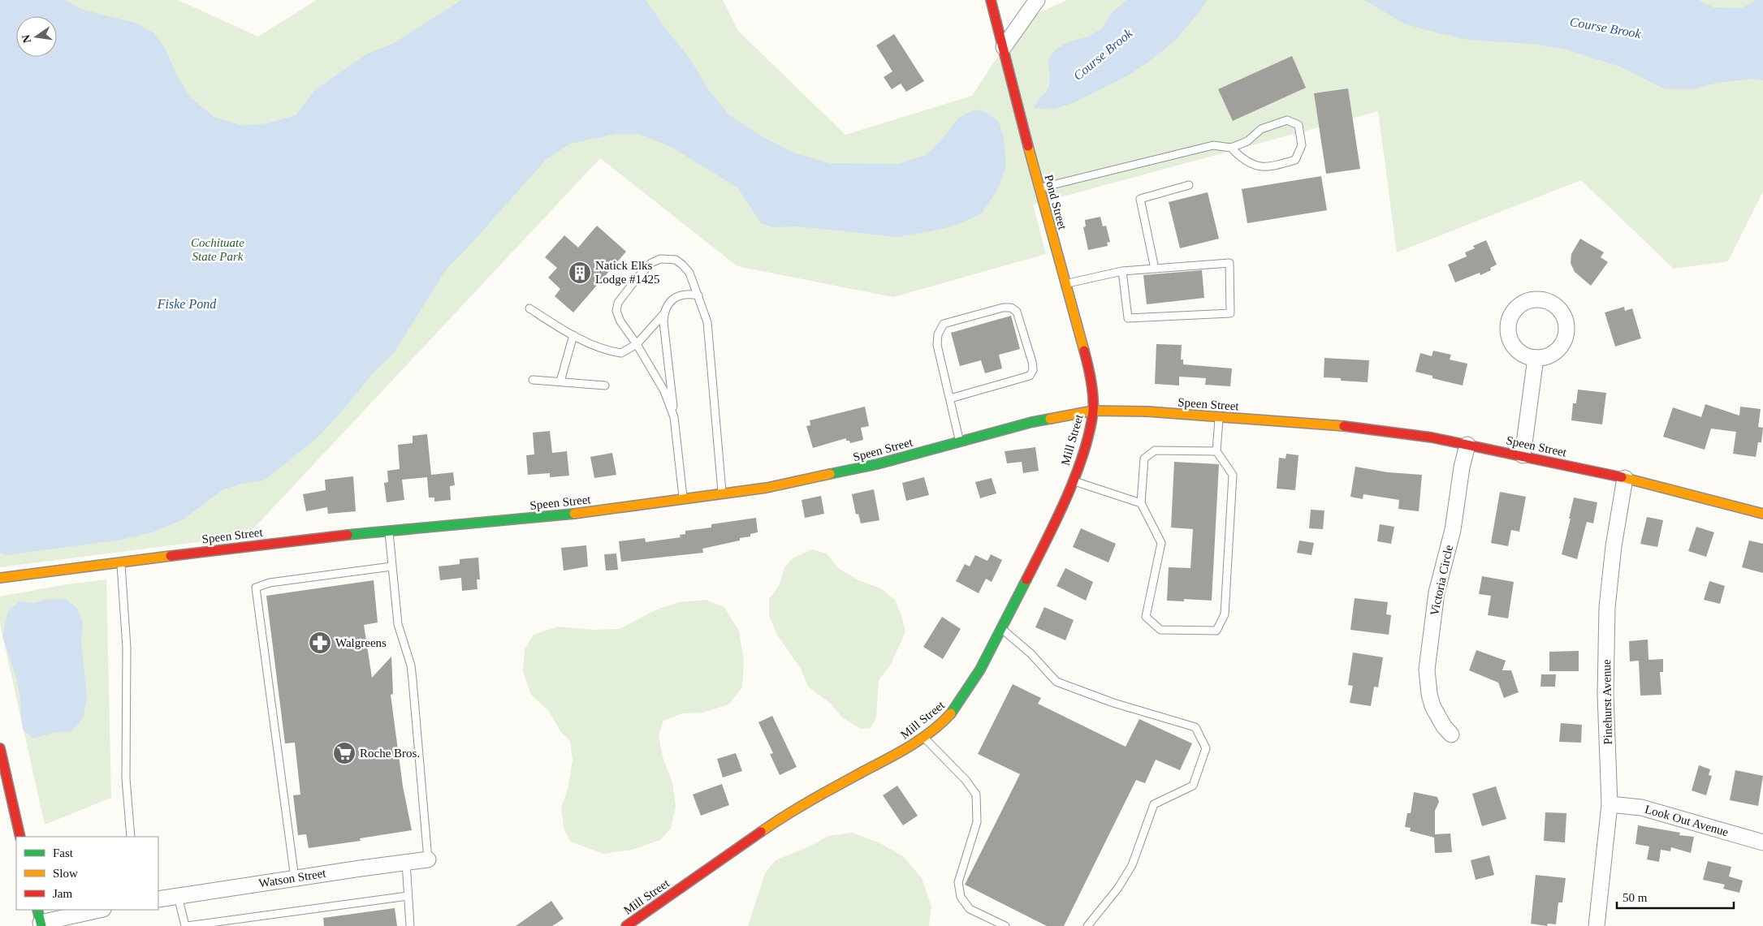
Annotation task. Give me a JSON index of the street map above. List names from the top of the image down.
{
  "streets": {
    "street": [
      "Pond Street",
      "Speen Street",
      "Mill Street",
      "Victoria Circle",
      "Pinehurst Avenue",
      "Look Out Avenue",
      "Watson Street"
    ]
  },
  "crossings": [
    ["Pond Street", "Speen Street"],
    ["Pond Street", "Mill Street"],
    ["Speen Street", "Mill Street"],
    ["Speen Street", "Victoria Circle"],
    ["Speen Street", "Pinehurst Avenue"],
    ["Pinehurst Avenue", "Look Out Avenue"]
  ],
  "water": ["Course Brook", "Fiske Pond"],
  "parks": ["Cochituate State Park"],
  "places": {
    "building": ["Natick Elks Lodge #1425"],
    "pharmacy": ["Walgreens"],
    "supermarket": ["Roche Bros."]
  },
  "legend": ["Fast", "Slow", "Jam"],
  "scale_bar": "50 m",
  "north": "left"
}
